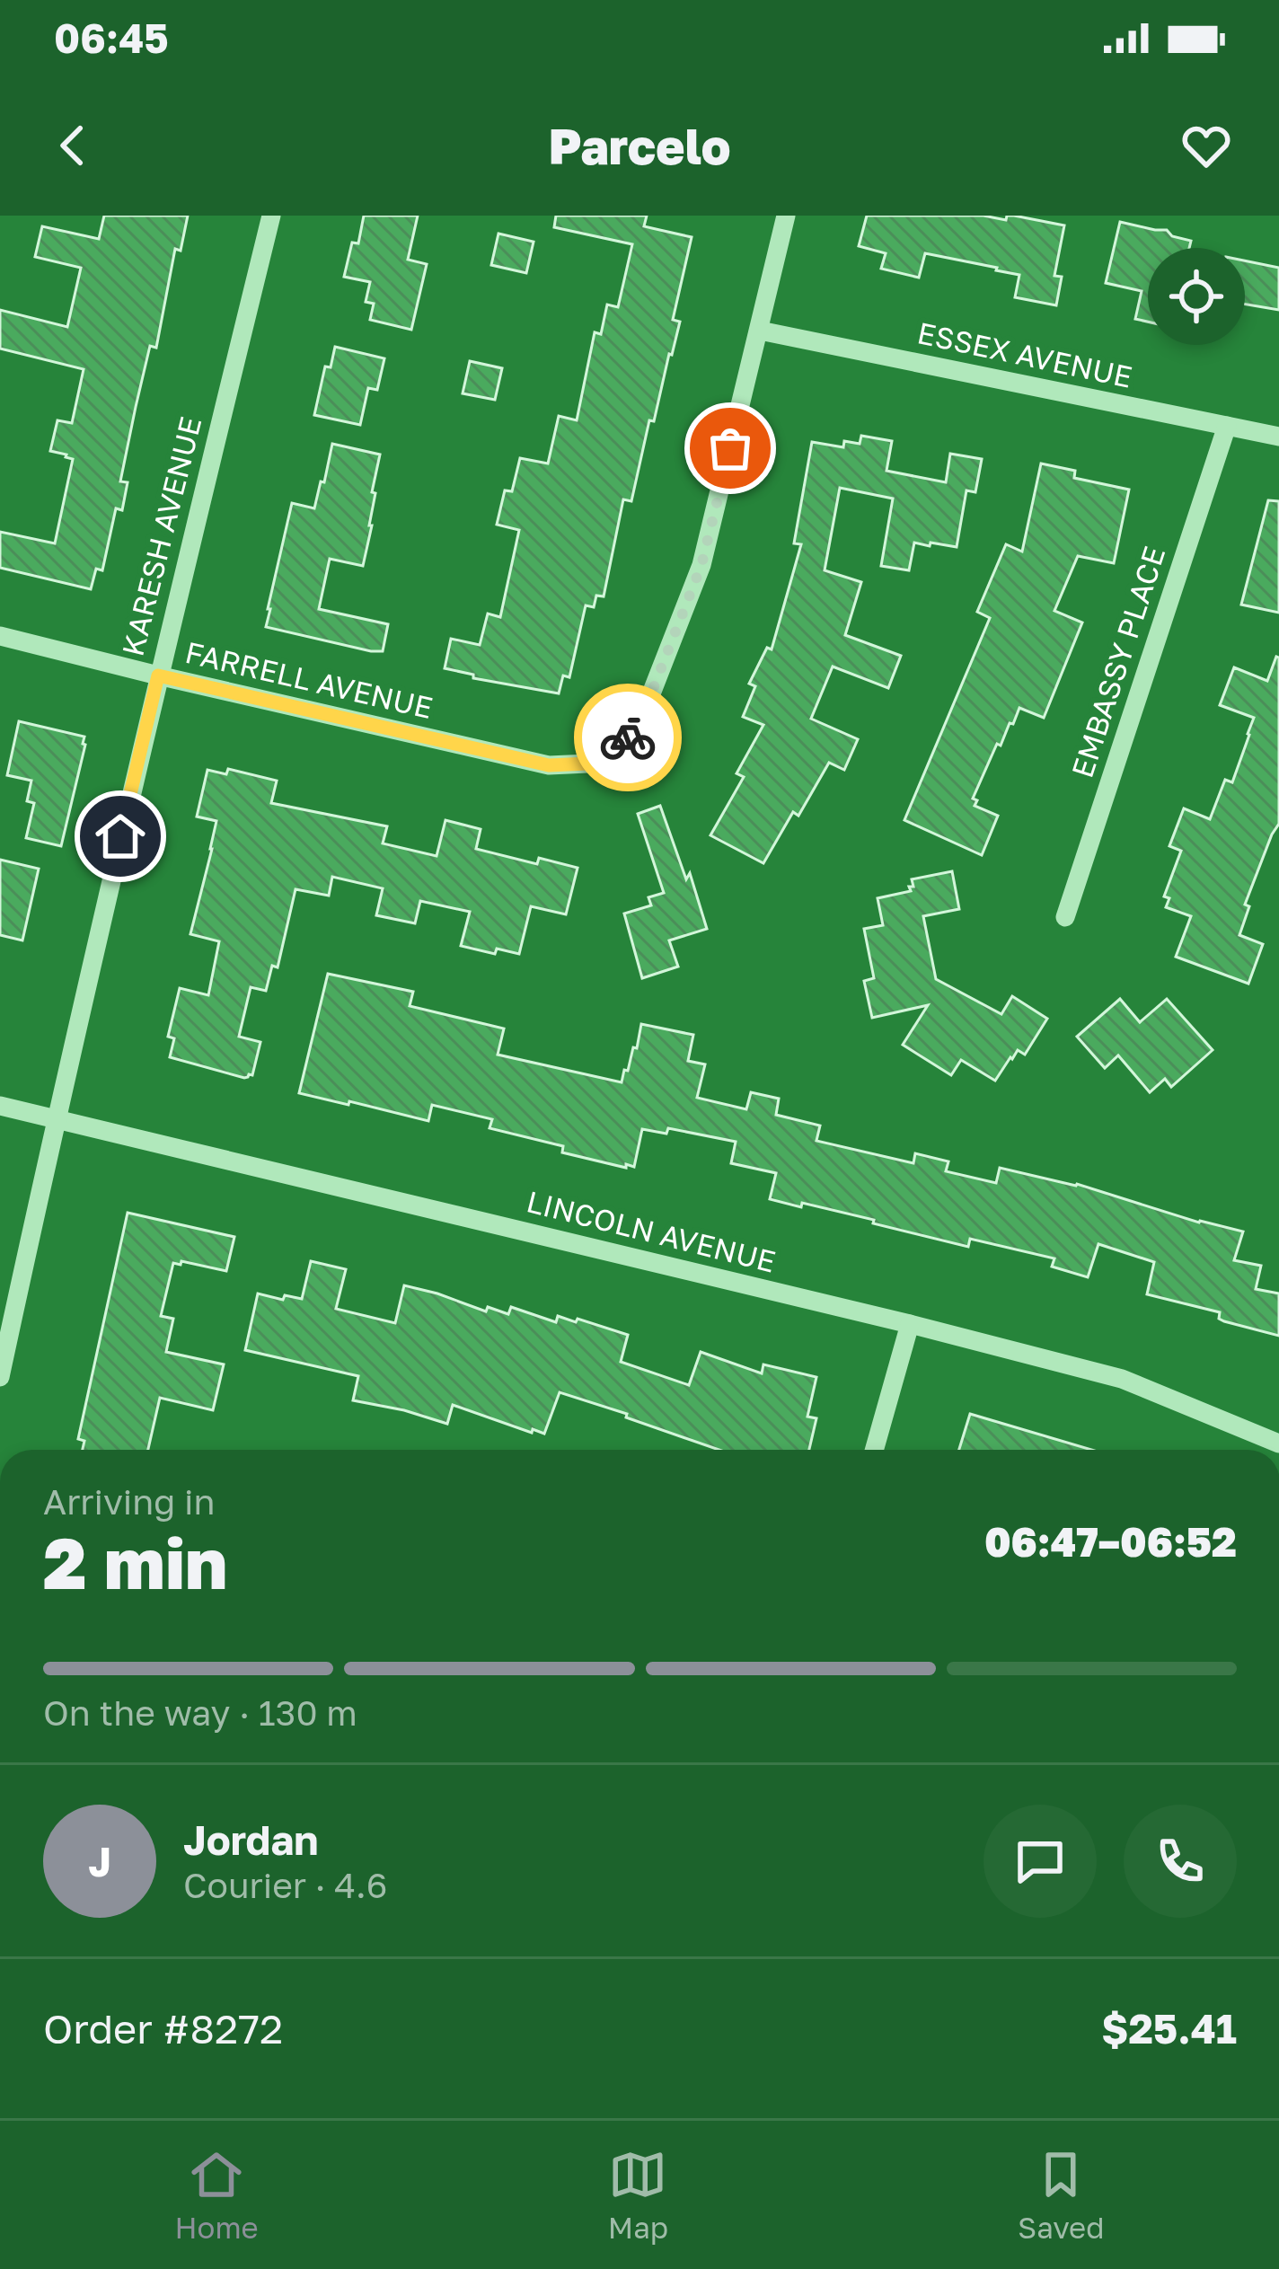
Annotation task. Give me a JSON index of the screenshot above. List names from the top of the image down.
{
  "streets": {
    "street": [
      "ESSEX AVENUE",
      "KARESH AVENUE",
      "EMBASSY PLACE",
      "FARRELL AVENUE",
      "LINCOLN AVENUE"
    ]
  },
  "crossings": [
    ["ESSEX AVENUE", "EMBASSY PLACE"],
    ["ESSEX AVENUE", "FARRELL AVENUE"],
    ["KARESH AVENUE", "FARRELL AVENUE"],
    ["KARESH AVENUE", "LINCOLN AVENUE"]
  ],
  "page": {
    "status": "06:45",
    "header": "Parcelo",
    "heading": ["2 min", "Arriving in", "06:47–06:52"],
    "panel": [
      "Jordan",
      "Courier · 4.6",
      "Order #8272",
      "$25.41"
    ],
    "bar": "On the way · 130 m",
    "round": "J",
    "tabs": ["Home", "Map", "Saved"]
  }
}
